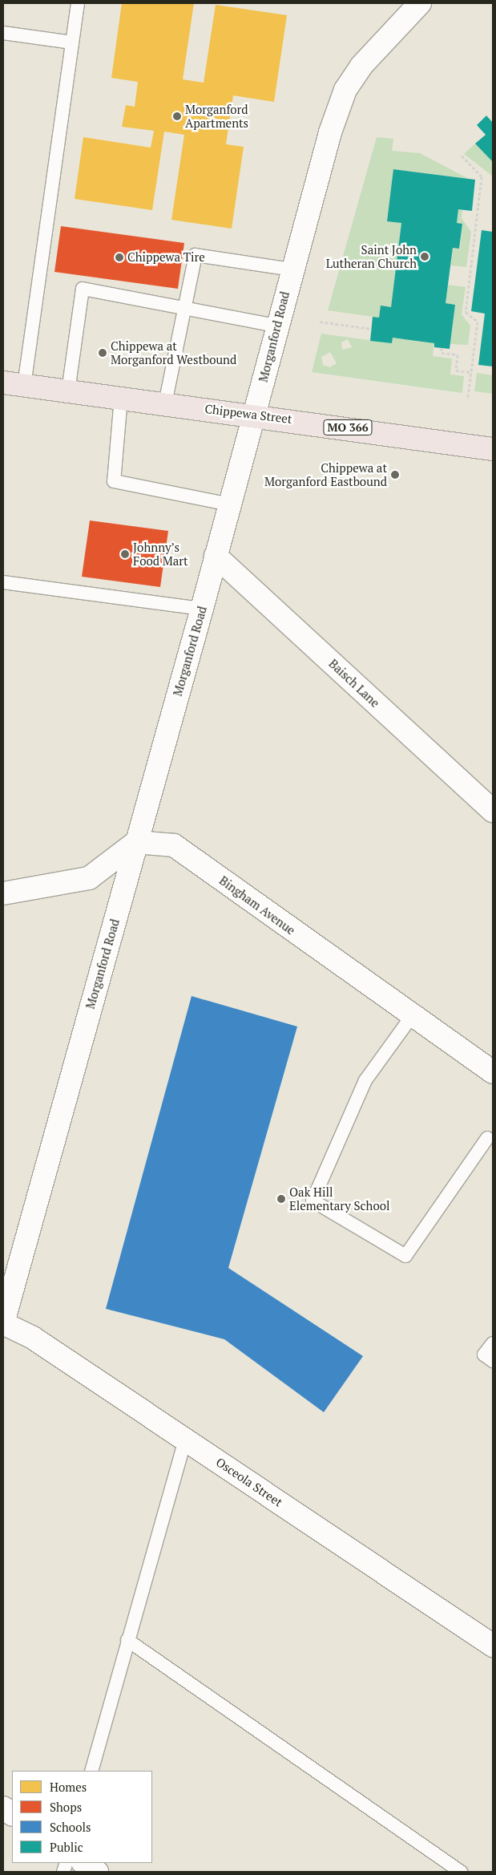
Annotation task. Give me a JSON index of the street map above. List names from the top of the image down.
{
  "streets": {
    "main road": ["Chippewa Street", "MO 366"],
    "street": [
      "Morganford Road",
      "Baisch Lane",
      "Bingham Avenue",
      "Osceola Street"
    ]
  },
  "crossings": [
    ["Morganford Road", "Chippewa Street"],
    ["Morganford Road", "Baisch Lane"],
    ["Morganford Road", "Bingham Avenue"],
    ["Morganford Road", "Osceola Street"]
  ],
  "places": [
    "Morganford Apartments",
    "Saint John Lutheran Church",
    "Chippewa Tire",
    "Chippewa at Morganford Westbound",
    "Chippewa at Morganford Eastbound",
    "Johnny’s Food Mart",
    "Oak Hill Elementary School"
  ],
  "legend": [
    "Homes",
    "Shops",
    "Schools",
    "Public"
  ]
}
